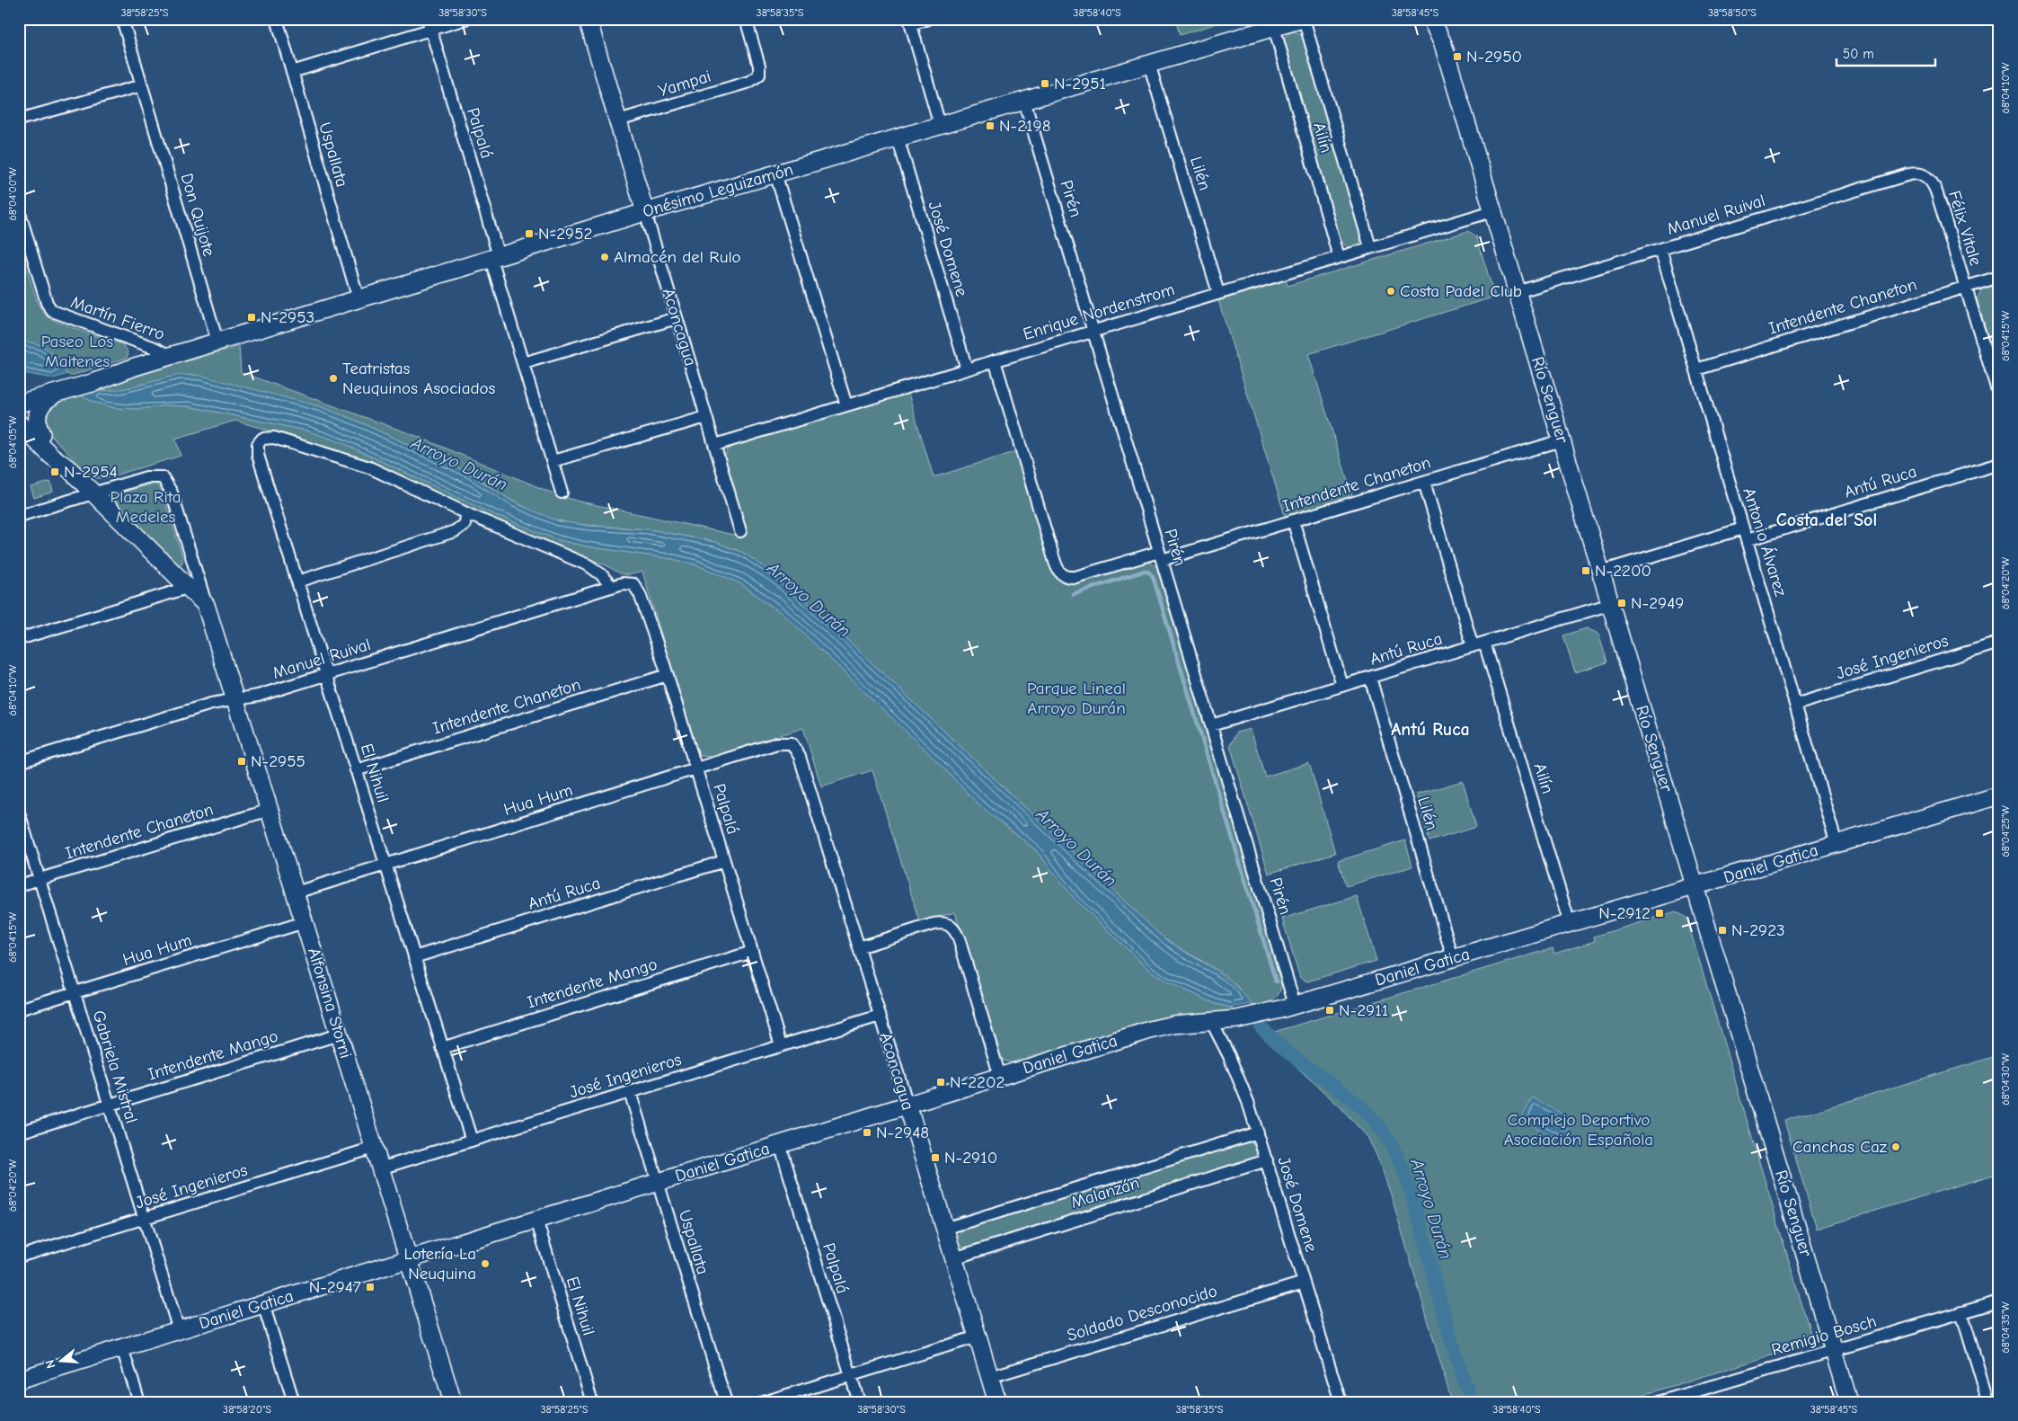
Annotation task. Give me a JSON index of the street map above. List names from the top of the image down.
{
  "streets": {
    "main road": [
      "Onésimo Leguizamón",
      "Aconcagua",
      "Río Senguer",
      "Daniel Gatica",
      "Alfonsina Storni"
    ],
    "street": [
      "Yampai",
      "Palpalá",
      "Ailín",
      "Uspallata",
      "Lilén",
      "Pirén",
      "Don Quijote",
      "Manuel Ruival",
      "Félix Vitale",
      "José Domene",
      "Intendente Chaneton",
      "Enrique Nordenstrom",
      "Martín Fierro",
      "Antú Ruca",
      "Antonio Álvarez",
      "José Ingenieros",
      "El Nihuil",
      "Hua Hum",
      "Intendente Mango",
      "Gabriela Mistral",
      "Malanzán",
      "Soldado Desconocido",
      "Remigio Bosch"
    ]
  },
  "crossings": [
    ["Yampai", "Aconcagua"],
    ["Palpalá", "Onésimo Leguizamón"],
    ["Palpalá", "Manuel Ruival"],
    ["Palpalá", "Intendente Chaneton"],
    ["Palpalá", "Antú Ruca"],
    ["Palpalá", "José Ingenieros"],
    ["Palpalá", "Hua Hum"],
    ["Palpalá", "Daniel Gatica"],
    ["Palpalá", "Intendente Mango"],
    ["Ailín", "Onésimo Leguizamón"],
    ["Ailín", "Enrique Nordenstrom"],
    ["Ailín", "Antú Ruca"],
    ["Ailín", "Daniel Gatica"],
    ["Uspallata", "Onésimo Leguizamón"],
    ["Uspallata", "José Ingenieros"],
    ["Uspallata", "Daniel Gatica"],
    ["Lilén", "Onésimo Leguizamón"],
    ["Lilén", "Enrique Nordenstrom"],
    ["Lilén", "Antú Ruca"],
    ["Lilén", "Daniel Gatica"],
    ["Onésimo Leguizamón", "Pirén"],
    ["Onésimo Leguizamón", "Don Quijote"],
    ["Onésimo Leguizamón", "José Domene"],
    ["Onésimo Leguizamón", "Martín Fierro"],
    ["Onésimo Leguizamón", "Aconcagua"],
    ["Pirén", "Intendente Chaneton"],
    ["Pirén", "Enrique Nordenstrom"],
    ["Pirén", "Antú Ruca"],
    ["Pirén", "Daniel Gatica"],
    ["Manuel Ruival", "Félix Vitale"],
    ["Manuel Ruival", "Río Senguer"],
    ["Manuel Ruival", "Antonio Álvarez"],
    ["Manuel Ruival", "El Nihuil"],
    ["Manuel Ruival", "Alfonsina Storni"],
    ["Félix Vitale", "Intendente Chaneton"],
    ["José Domene", "Enrique Nordenstrom"],
    ["José Domene", "Daniel Gatica"],
    ["José Domene", "Malanzán"],
    ["José Domene", "Soldado Desconocido"],
    ["Intendente Chaneton", "Enrique Nordenstrom"],
    ["Intendente Chaneton", "Río Senguer"],
    ["Intendente Chaneton", "Antonio Álvarez"],
    ["Intendente Chaneton", "El Nihuil"],
    ["Intendente Chaneton", "Alfonsina Storni"],
    ["Intendente Chaneton", "Gabriela Mistral"],
    ["Enrique Nordenstrom", "Aconcagua"],
    ["Enrique Nordenstrom", "Río Senguer"],
    ["Aconcagua", "José Ingenieros"],
    ["Aconcagua", "Hua Hum"],
    ["Aconcagua", "Daniel Gatica"],
    ["Aconcagua", "Malanzán"],
    ["Aconcagua", "Soldado Desconocido"],
    ["Río Senguer", "Antú Ruca"],
    ["Río Senguer", "Daniel Gatica"],
    ["Río Senguer", "Remigio Bosch"],
    ["Antú Ruca", "Antonio Álvarez"],
    ["Antú Ruca", "El Nihuil"],
    ["Antonio Álvarez", "José Ingenieros"],
    ["Antonio Álvarez", "Daniel Gatica"],
    ["José Ingenieros", "El Nihuil"],
    ["José Ingenieros", "Alfonsina Storni"],
    ["José Ingenieros", "Gabriela Mistral"],
    ["El Nihuil", "Hua Hum"],
    ["El Nihuil", "Daniel Gatica"],
    ["El Nihuil", "Intendente Mango"],
    ["Hua Hum", "Alfonsina Storni"],
    ["Hua Hum", "Gabriela Mistral"],
    ["Daniel Gatica", "Alfonsina Storni"],
    ["Daniel Gatica", "Gabriela Mistral"],
    ["Intendente Mango", "Alfonsina Storni"],
    ["Intendente Mango", "Gabriela Mistral"]
  ],
  "districts": ["Costa del Sol", "Antú Ruca"],
  "water": ["Arroyo Durán"],
  "parks": [
    "Paseo Los Maitenes",
    "Plaza Rita Medeles",
    "Parque Lineal Arroyo Durán",
    "Complejo Deportivo Asociación Española"
  ],
  "places": {
    "transit": [
      "N-2950",
      "N-2951",
      "N-2198",
      "N-2952",
      "N-2953",
      "N-2954",
      "N-2200",
      "N-2949",
      "N-2955",
      "N-2912",
      "N-2923",
      "N-2911",
      "N-2202",
      "N-2948",
      "N-2910",
      "N-2947"
    ],
    "other": [
      "Almacén del Rulo",
      "Costa Padel Club",
      "Teatristas Neuquinos Asociados",
      "Canchas Caz",
      "Lotería La Neuquina"
    ]
  },
  "scale_bar": "50 m",
  "north": "left",
  "coordinates": [
    "38°58'25\"S",
    "38°58'30\"S",
    "38°58'35\"S",
    "38°58'40\"S",
    "38°58'45\"S",
    "38°58'50\"S",
    "68°04'10\"W",
    "68°04'00\"W",
    "68°04'15\"W",
    "68°04'05\"W",
    "68°04'20\"W",
    "68°04'25\"W",
    "68°04'30\"W",
    "68°04'35\"W",
    "38°58'20\"S"
  ]
}
